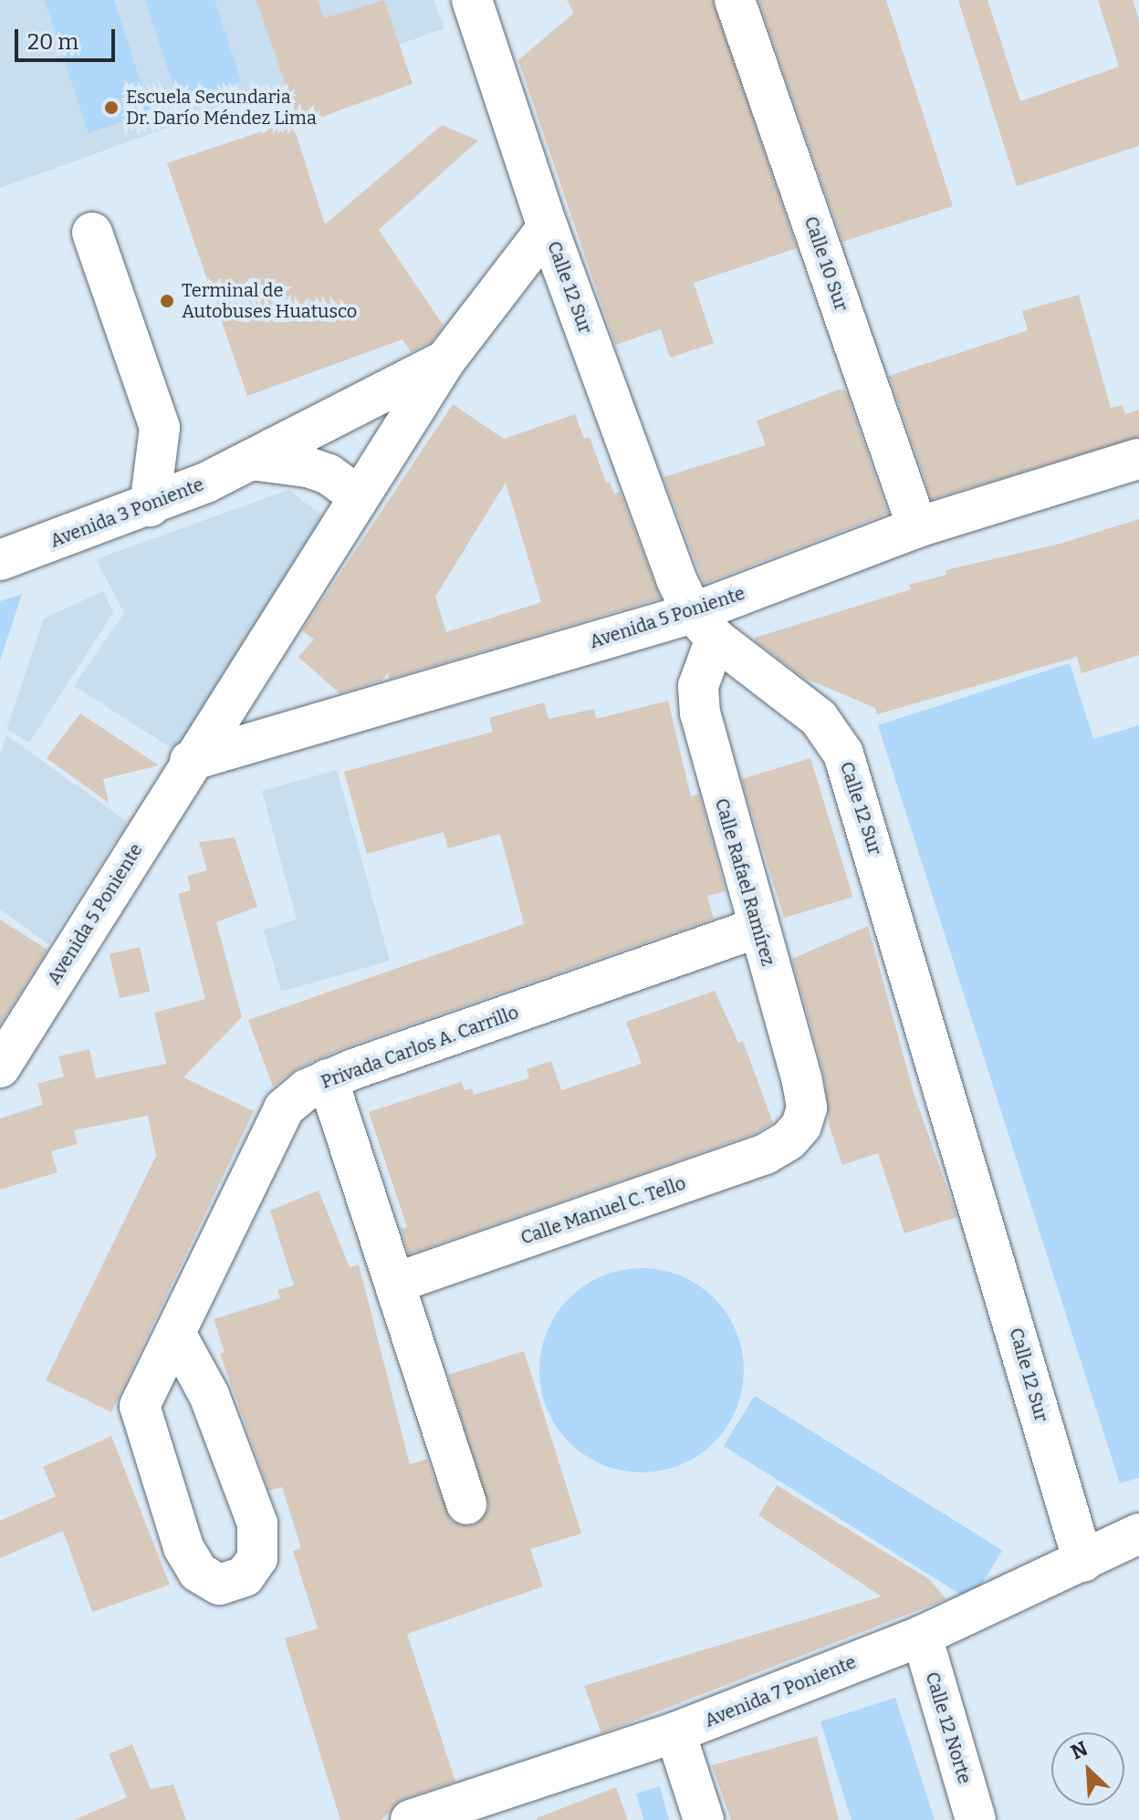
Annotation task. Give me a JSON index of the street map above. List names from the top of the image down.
{
  "streets": {
    "street": [
      "Calle 10 Sur",
      "Calle 12 Sur",
      "Avenida 3 Poniente",
      "Avenida 5 Poniente",
      "Calle Rafael Ramírez",
      "Privada Carlos A. Carrillo",
      "Calle Manuel C. Tello",
      "Avenida 7 Poniente",
      "Calle 12 Norte"
    ]
  },
  "crossings": [
    ["Calle 10 Sur", "Avenida 5 Poniente"],
    ["Calle 12 Sur", "Avenida 5 Poniente"],
    ["Calle 12 Sur", "Calle Rafael Ramírez"],
    ["Calle 12 Sur", "Avenida 7 Poniente"],
    ["Avenida 3 Poniente", "Avenida 5 Poniente"],
    ["Avenida 5 Poniente", "Calle Rafael Ramírez"],
    ["Calle Rafael Ramírez", "Privada Carlos A. Carrillo"],
    ["Calle Rafael Ramírez", "Calle Manuel C. Tello"],
    ["Avenida 7 Poniente", "Calle 12 Norte"]
  ],
  "places": ["Escuela Secundaria Dr. Darío Méndez Lima", "Terminal de Autobuses Huatusco"],
  "scale_bar": "20 m",
  "north": "top left"
}
